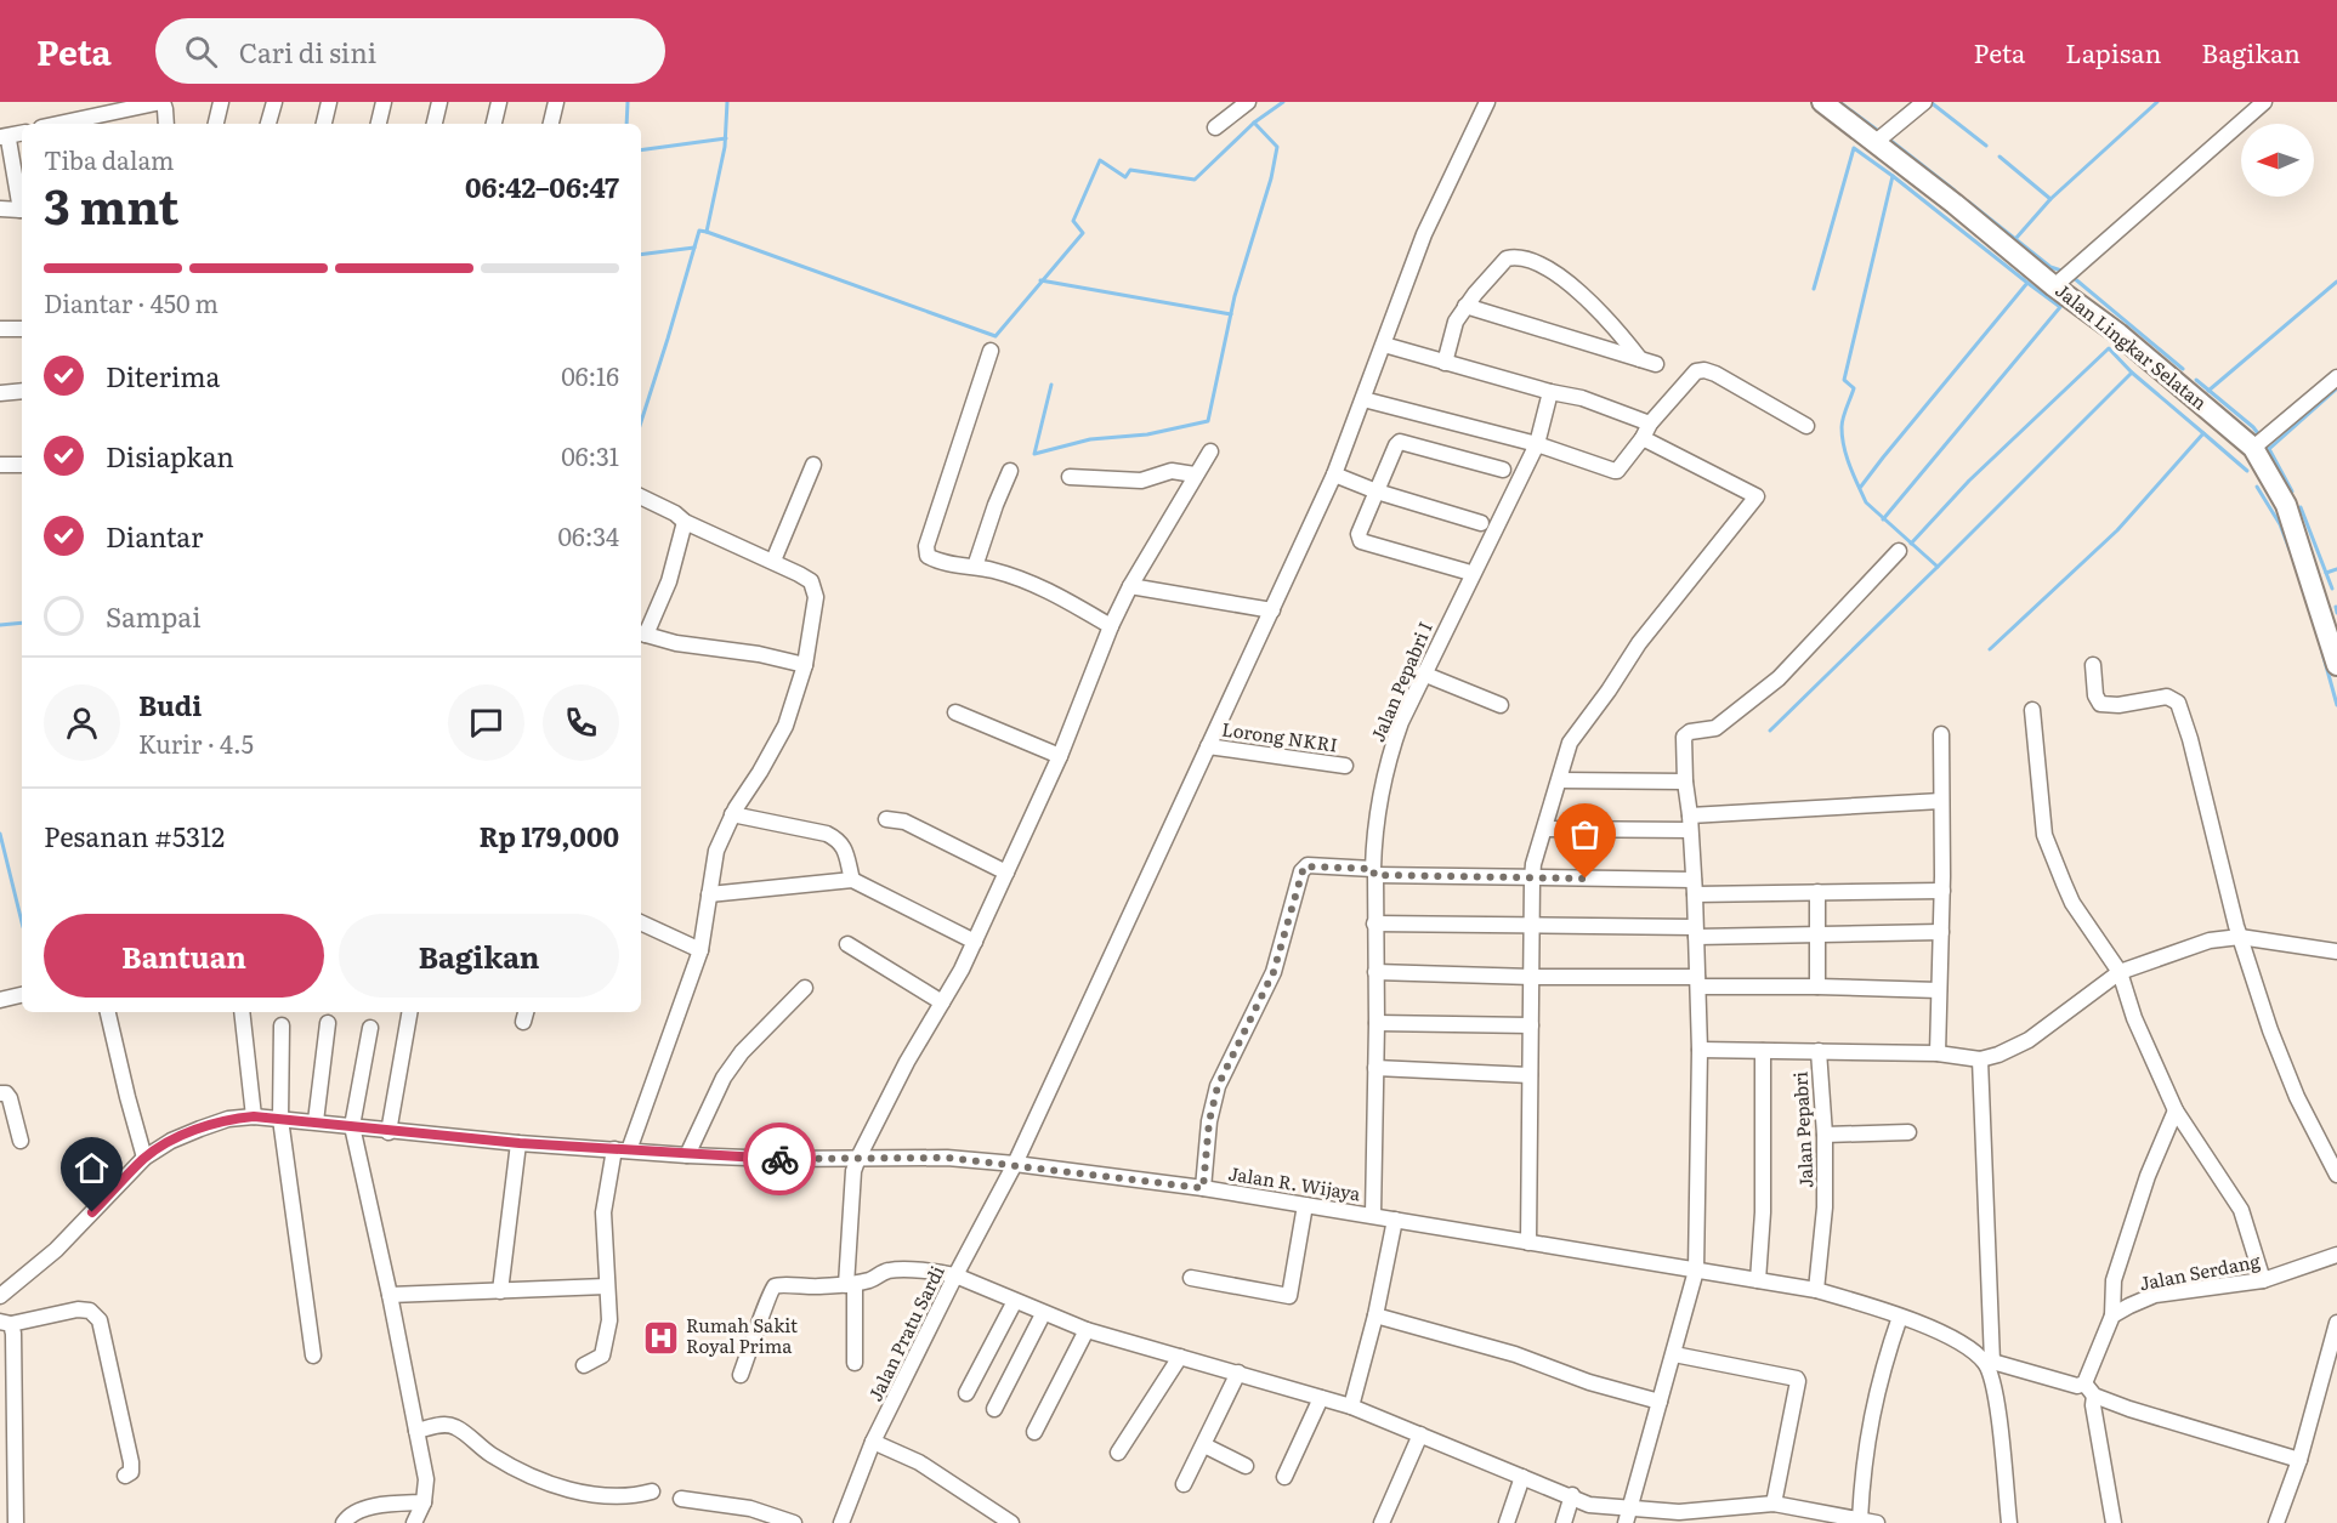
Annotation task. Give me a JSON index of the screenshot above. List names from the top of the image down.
{
  "streets": {
    "highway": ["Jalan Lingkar Selatan"],
    "street": [
      "Jalan Pepabri I",
      "Lorong NKRI",
      "Jalan Pepabri",
      "Jalan R. Wijaya",
      "Jalan Serdang",
      "Jalan Pratu Sardi"
    ]
  },
  "crossings": [
    ["Jalan Pepabri I", "Jalan R. Wijaya"],
    ["Lorong NKRI", "Jalan Pratu Sardi"],
    ["Jalan Pepabri", "Jalan R. Wijaya"],
    ["Jalan R. Wijaya", "Jalan Pratu Sardi"]
  ],
  "places": {
    "hospital": ["Rumah Sakit Royal Prima"]
  },
  "north": "left",
  "page": {
    "header": "Peta",
    "search": "Cari di sini",
    "nav": ["Peta", "Lapisan", "Bagikan"],
    "heading": ["3 mnt", "Tiba dalam", "06:42–06:47"],
    "panel": [
      "Budi",
      "Kurir · 4.5",
      "Pesanan #5312",
      "Rp 179,000"
    ],
    "bar": "Diantar · 450 m",
    "list": [
      ["Diterima", "06:16"],
      ["Disiapkan", "06:31"],
      ["Diantar", "06:34"],
      "Sampai"
    ],
    "buttons": ["Bantuan", "Bagikan"]
  }
}
